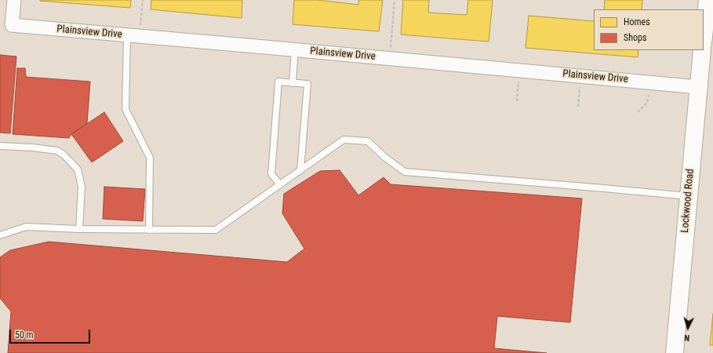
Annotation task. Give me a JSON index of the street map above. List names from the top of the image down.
{
  "streets": {
    "street": ["Plainsview Drive", "Lockwood Road"]
  },
  "crossings": [
    ["Plainsview Drive", "Lockwood Road"]
  ],
  "legend": ["Homes", "Shops"],
  "scale_bar": "50 m",
  "north": "bottom"
}
